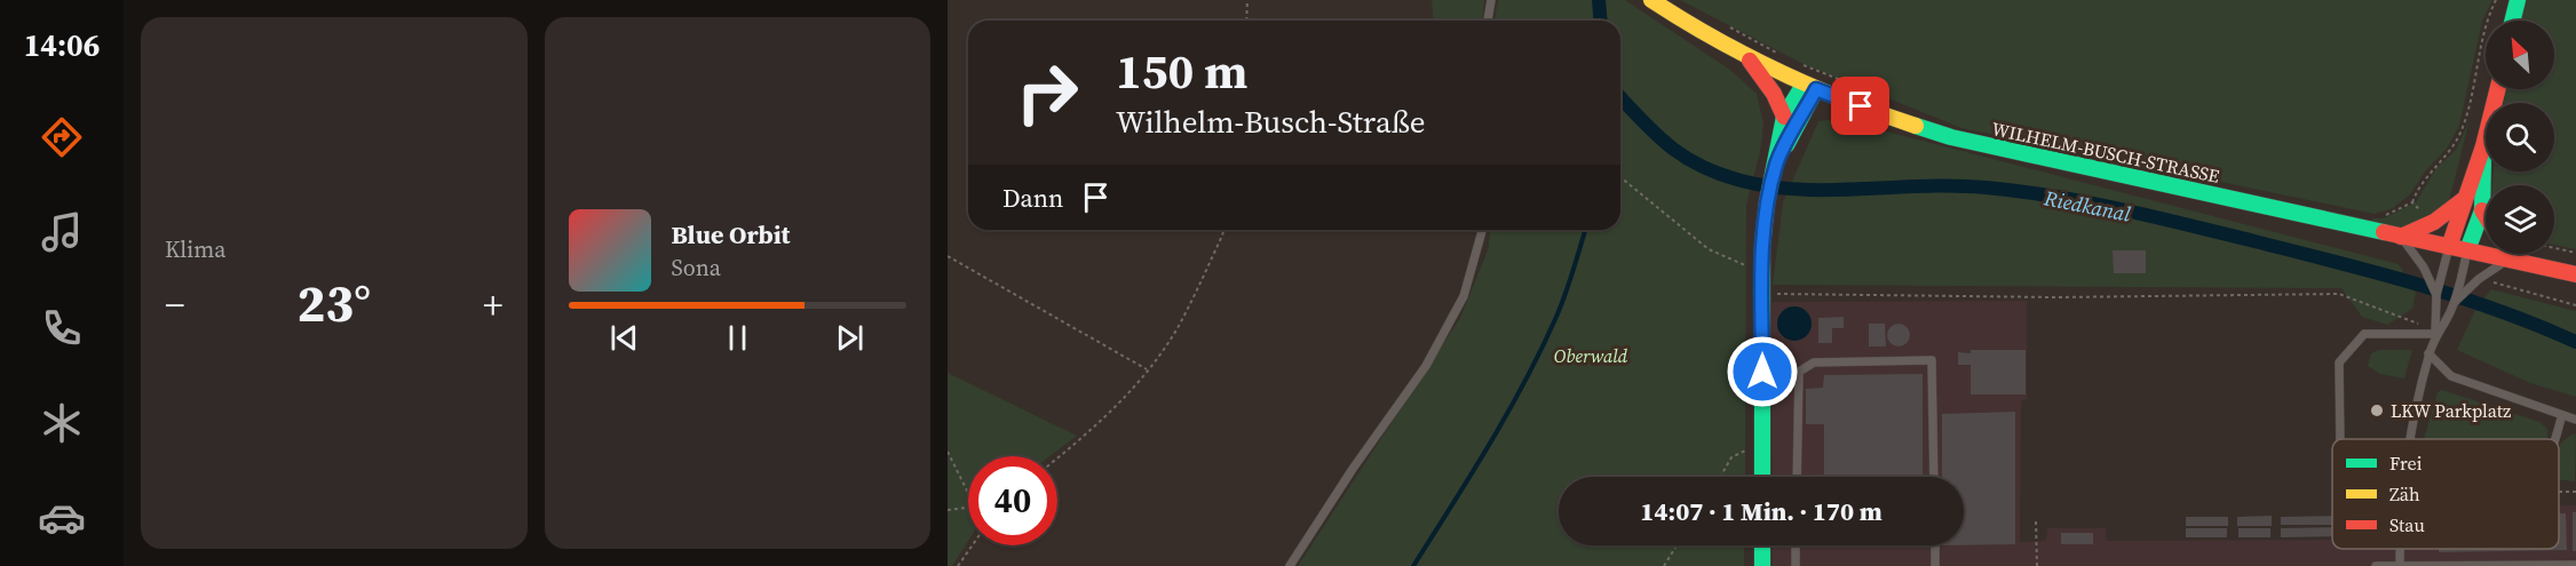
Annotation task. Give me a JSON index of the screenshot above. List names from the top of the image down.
{
  "streets": {
    "main road": ["WILHELM-BUSCH-STRASSE"]
  },
  "water": ["Riedkanal"],
  "parks": ["Oberwald"],
  "places": ["LKW Parkplatz"],
  "legend": ["Frei", "Zäh", "Stau"],
  "north": "top left",
  "page": {
    "tabs": "14:06",
    "tile": "Klima",
    "turn": ["150 m", "Wilhelm-Busch-Straße"],
    "then": "Dann",
    "song": ["Blue Orbit", "Sona"],
    "heat": ["−", "23°", "+"],
    "limit": "40",
    "trip": "14:07 · 1 Min. · 170 m"
  }
}
